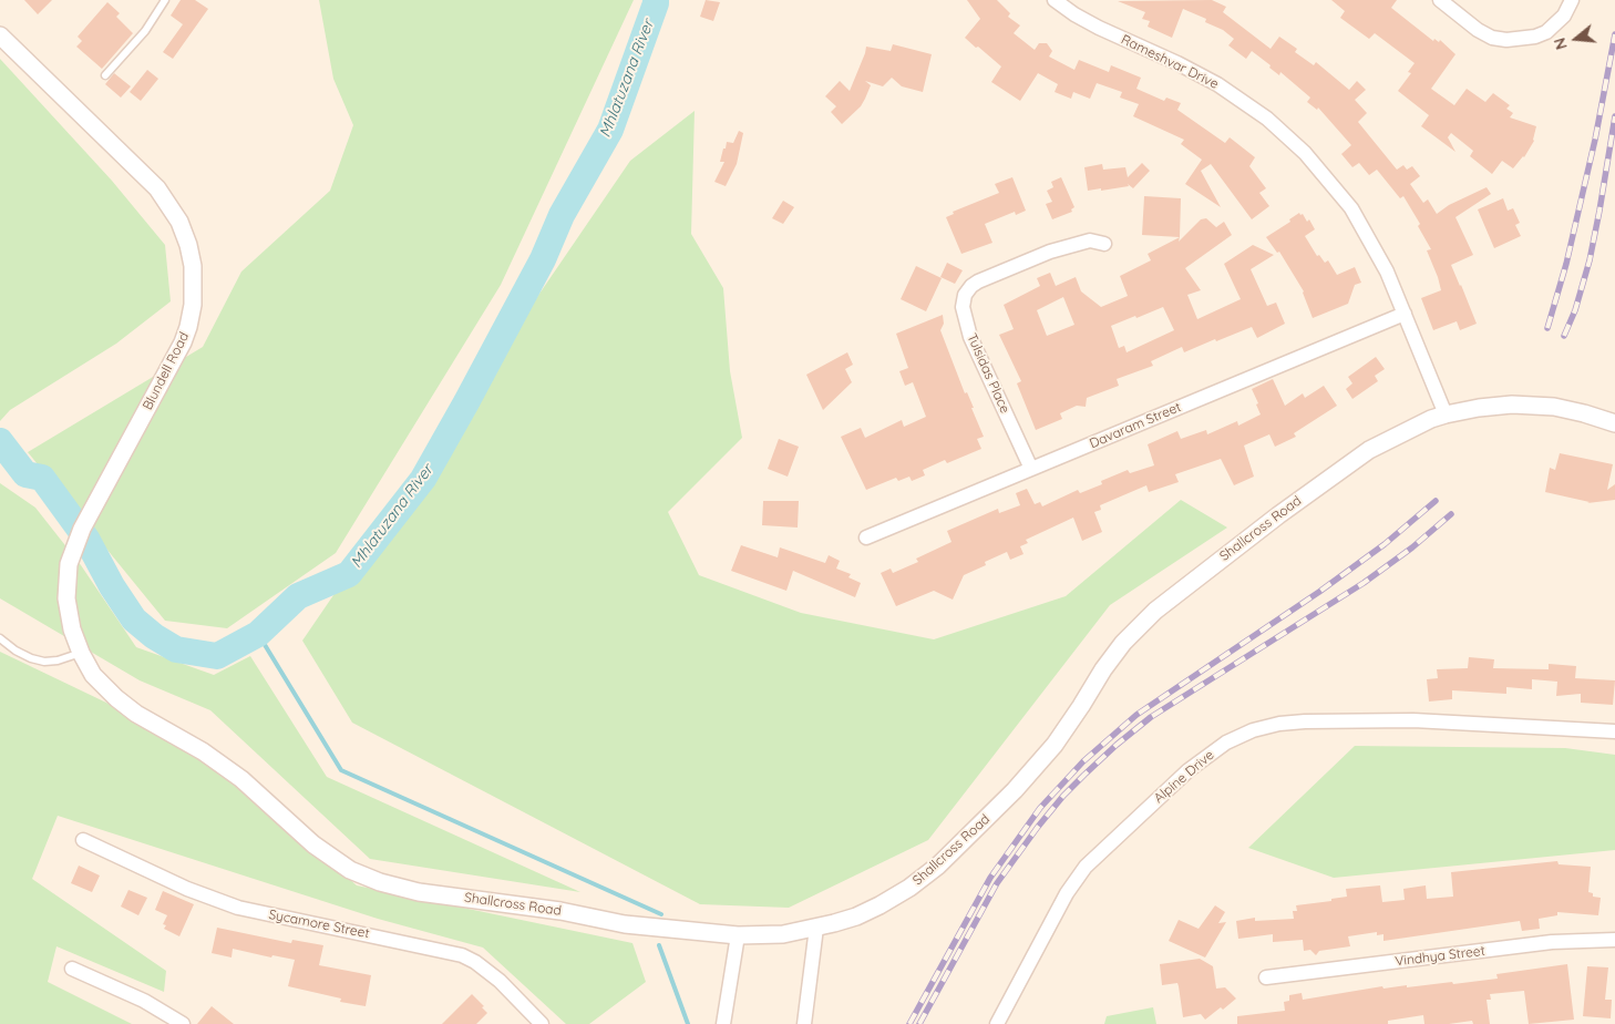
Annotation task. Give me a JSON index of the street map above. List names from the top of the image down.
{
  "streets": {
    "street": [
      "Rameshvar Drive",
      "Blundell Road",
      "Tulsidas Place",
      "Davaram Street",
      "Shallcross Road",
      "Alpine Drive",
      "Sycamore Street",
      "Vindhya Street"
    ]
  },
  "crossings": [
    ["Rameshvar Drive", "Davaram Street"],
    ["Rameshvar Drive", "Shallcross Road"],
    ["Blundell Road", "Shallcross Road"],
    ["Tulsidas Place", "Davaram Street"]
  ],
  "water": ["Mhlatuzana River"],
  "north": "left"
}
